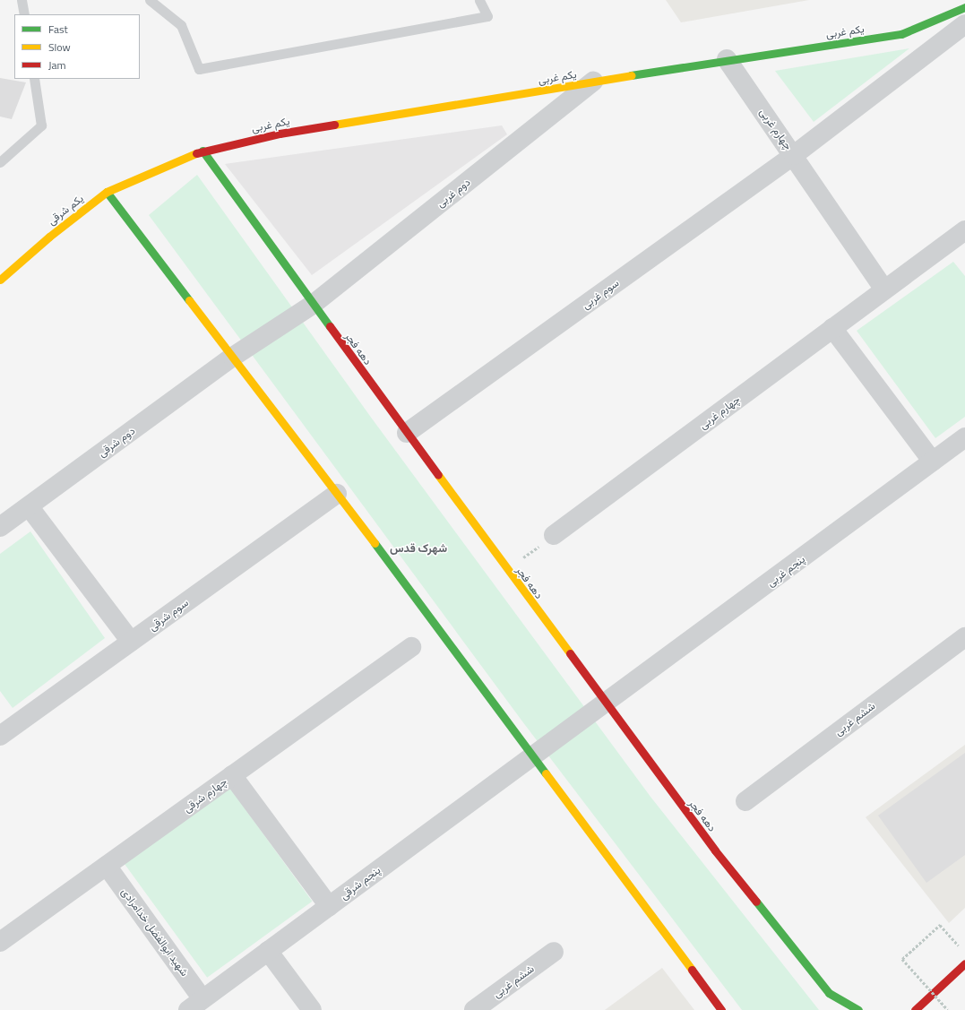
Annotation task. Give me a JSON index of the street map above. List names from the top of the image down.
{
  "streets": {
    "main road": ["یکم غربی", "یکم شرقی", "دهه فجر"],
    "street": [
      "چهارم غربی",
      "دوم غربی",
      "سوم غربی",
      "دوم شرقی",
      "پنجم غربی",
      "سوم شرقی",
      "ششم غربی",
      "چهارم شرقی",
      "پنجم شرقی",
      "شهید ابوالفضل خدامرادی"
    ]
  },
  "crossings": [
    ["یکم غربی", "چهارم غربی"],
    ["یکم غربی", "دوم غربی"],
    ["یکم غربی", "یکم شرقی"],
    ["یکم غربی", "دهه فجر"],
    ["چهارم غربی", "سوم غربی"],
    ["دوم غربی", "دهه فجر"],
    ["دوم غربی", "دوم شرقی"],
    ["سوم غربی", "دهه فجر"],
    ["دهه فجر", "پنجم غربی"],
    ["پنجم غربی", "پنجم شرقی"],
    ["چهارم شرقی", "شهید ابوالفضل خدامرادی"],
    ["پنجم شرقی", "شهید ابوالفضل خدامرادی"]
  ],
  "districts": ["شهرک قدس"],
  "legend": ["Fast", "Slow", "Jam"]
}
